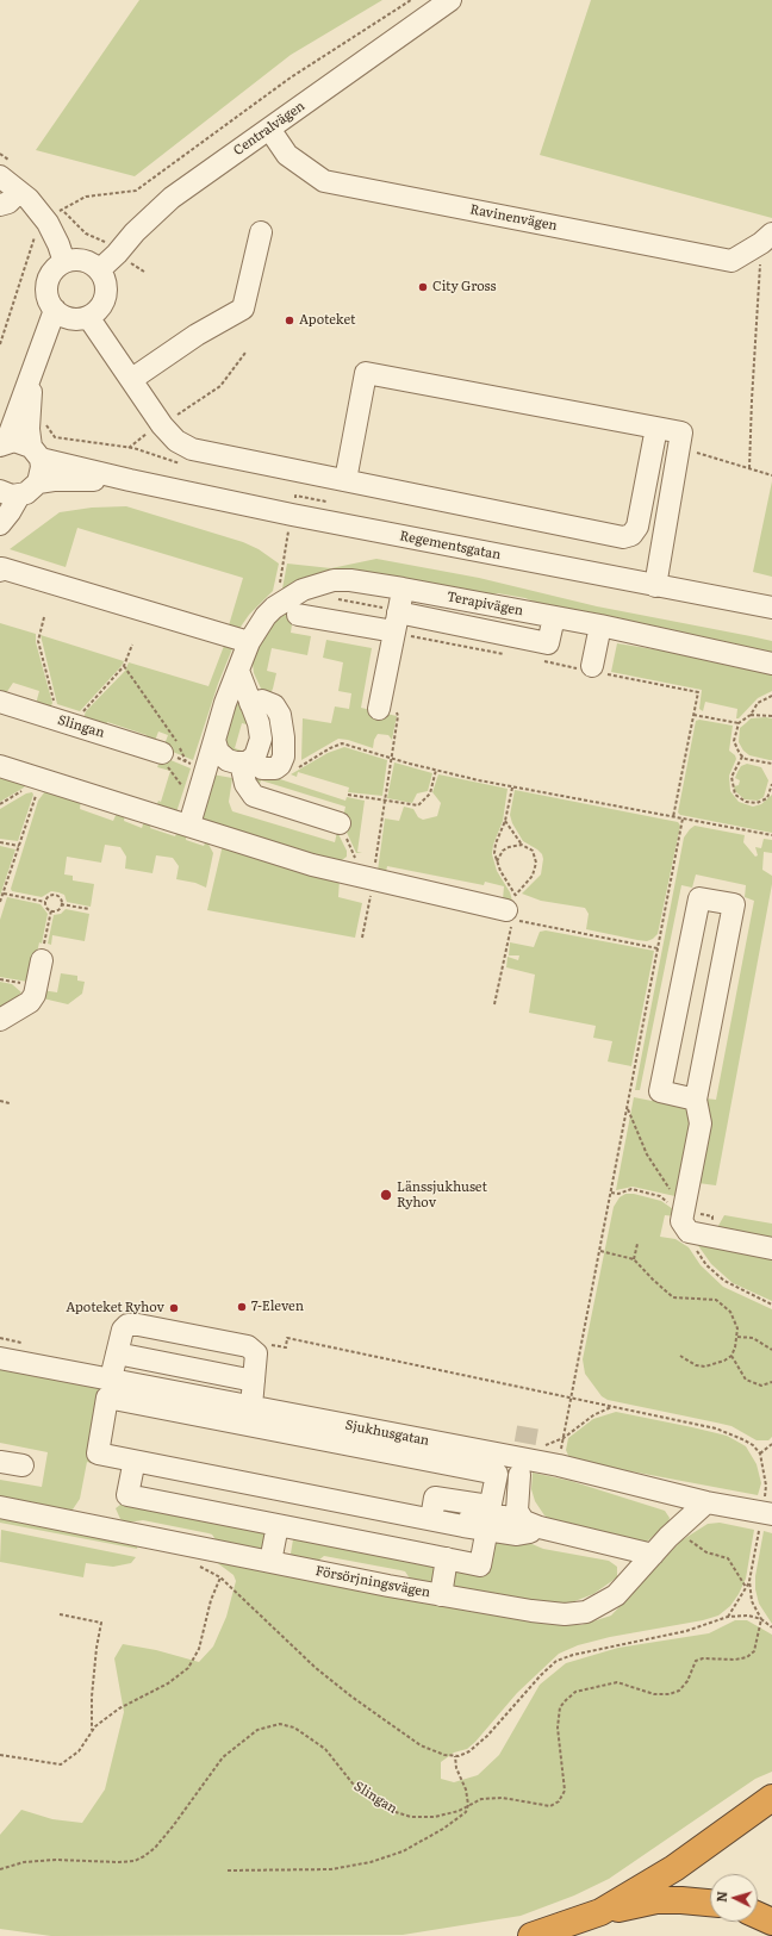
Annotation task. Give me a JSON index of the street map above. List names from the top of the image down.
{
  "streets": {
    "street": [
      "Centralvägen",
      "Ravinenvägen",
      "Regementsgatan",
      "Terapivägen",
      "Slingan",
      "Sjukhusgatan",
      "Försörjningsvägen"
    ]
  },
  "crossings": [
    ["Centralvägen", "Ravinenvägen"],
    ["Sjukhusgatan", "Försörjningsvägen"]
  ],
  "places": [
    "City Gross",
    "Apoteket",
    "Länssjukhuset Ryhov",
    "7-Eleven",
    "Apoteket Ryhov"
  ],
  "north": "left"
}
